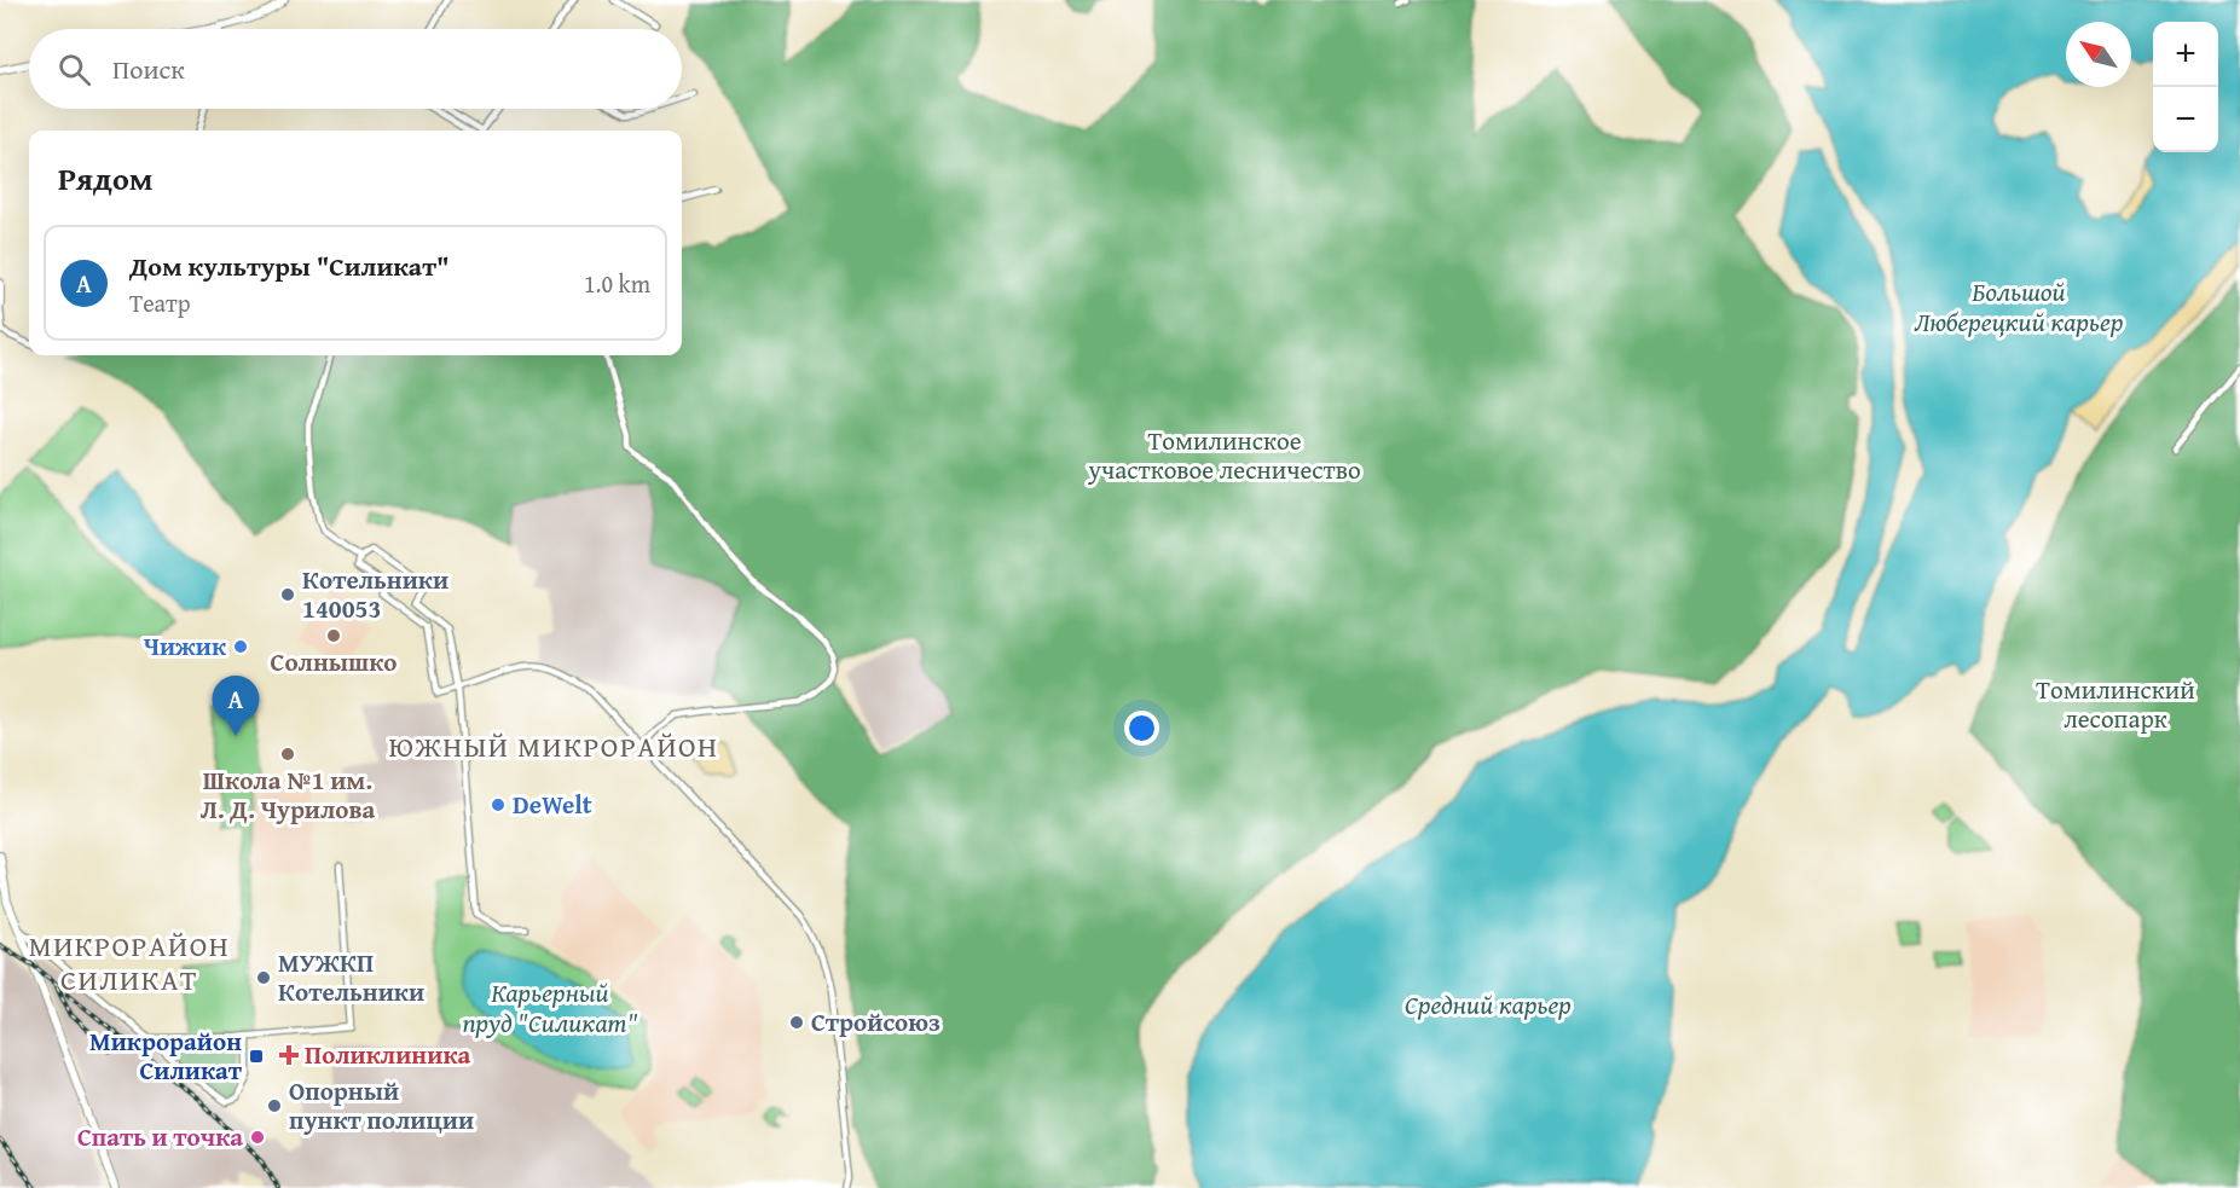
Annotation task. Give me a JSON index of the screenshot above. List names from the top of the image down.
{
  "districts": ["ЮЖНЫЙ МИКРОРАЙОН", "МИКРОРАЙОН СИЛИКАТ"],
  "water": ["Большой Люберецкий карьер", "Карьерный пруд \"Силикат\"", "Средний карьер"],
  "parks": ["Томилинское участковое лесничество", "Томилинский лесопарк"],
  "places": {
    "other": [
      "Котельники 140053",
      "Солнышко",
      "Чижик",
      "Школа №1 им. Л. Д. Чурилова",
      "DeWelt",
      "МУЖКП Котельники",
      "Стройсоюз",
      "Опорный пункт полиции",
      "Спать и точка"
    ],
    "health": ["Поликлиника"],
    "transit": ["Микрорайон Силикат"]
  },
  "north": "top left",
  "page": {
    "map_buttons": ["+", "−"],
    "search": "Поиск",
    "heading": "Рядом",
    "list": [
      {
        "mark": "A",
        "name": "Дом культуры \"Силикат\"",
        "note": "Театр",
        "value": "1.0 km"
      }
    ],
    "pins": "A"
  }
}
